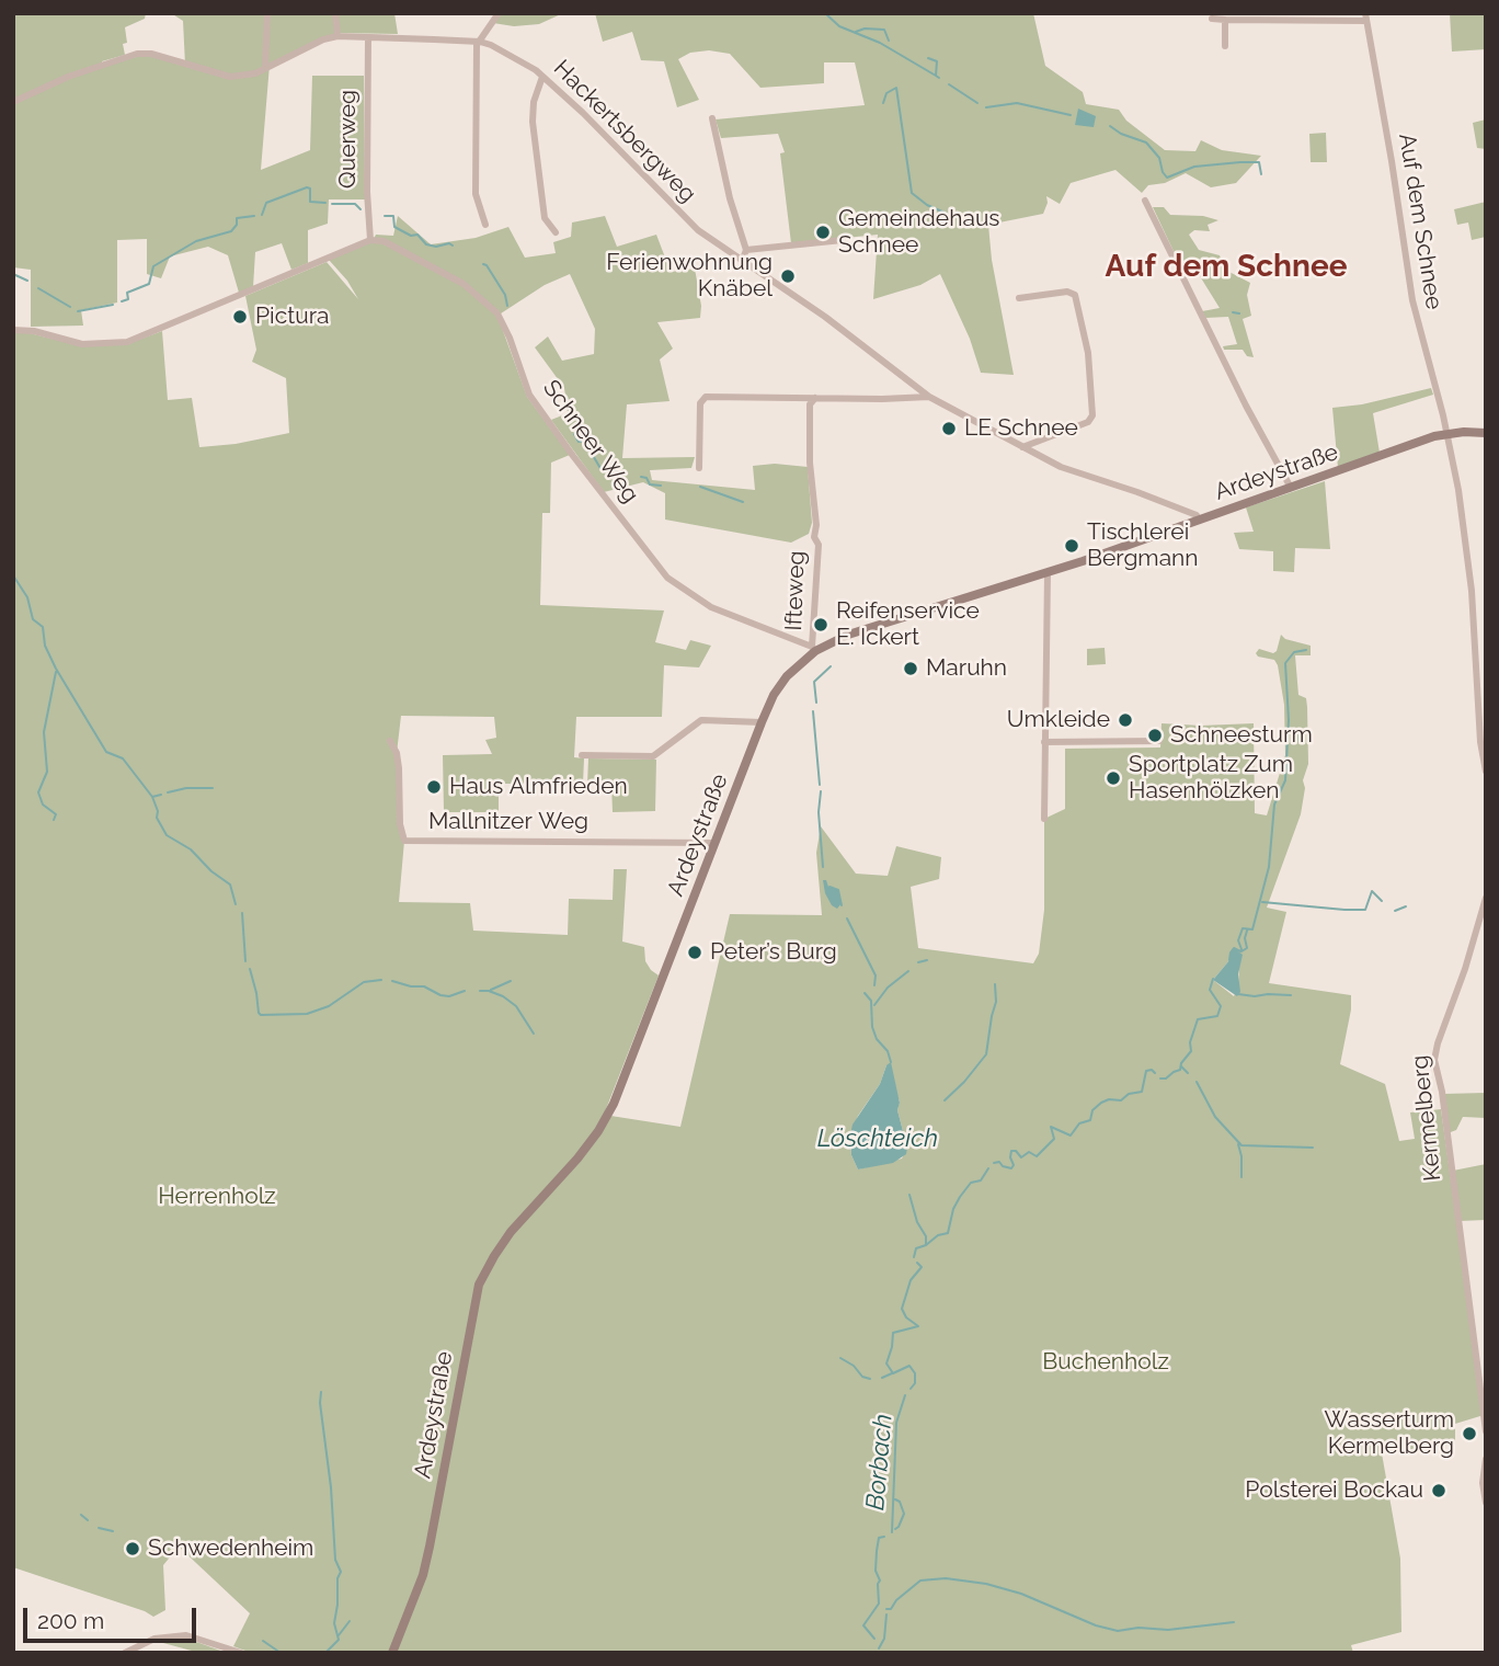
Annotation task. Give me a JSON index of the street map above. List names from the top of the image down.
{
  "streets": {
    "main road": ["Ardeystraße"],
    "street": [
      "Hackertsbergweg",
      "Querweg",
      "Auf dem Schnee",
      "Schneer Weg",
      "Ifteweg",
      "Mallnitzer Weg",
      "Kermelberg"
    ]
  },
  "crossings": [
    ["Hackertsbergweg", "Querweg"],
    ["Hackertsbergweg", "Ardeystraße"],
    ["Hackertsbergweg", "Ifteweg"],
    ["Querweg", "Schneer Weg"],
    ["Auf dem Schnee", "Ardeystraße"],
    ["Schneer Weg", "Ardeystraße"],
    ["Schneer Weg", "Ifteweg"],
    ["Ardeystraße", "Ifteweg"],
    ["Ardeystraße", "Mallnitzer Weg"]
  ],
  "districts": ["Auf dem Schnee"],
  "water": ["Löschteich", "Borbach"],
  "parks": ["Herrenholz", "Buchenholz"],
  "places": [
    "Gemeindehaus Schnee",
    "Ferienwohnung Knäbel",
    "Pictura",
    "LE Schnee",
    "Tischlerei Bergmann",
    "Reifenservice E. Ickert",
    "Maruhn",
    "Umkleide",
    "Schneesturm",
    "Sportplatz Zum Hasenhölzken",
    "Haus Almfrieden",
    "Peter’s Burg",
    "Wasserturm Kermelberg",
    "Polsterei Bockau",
    "Schwedenheim"
  ],
  "scale_bar": "200 m"
}
